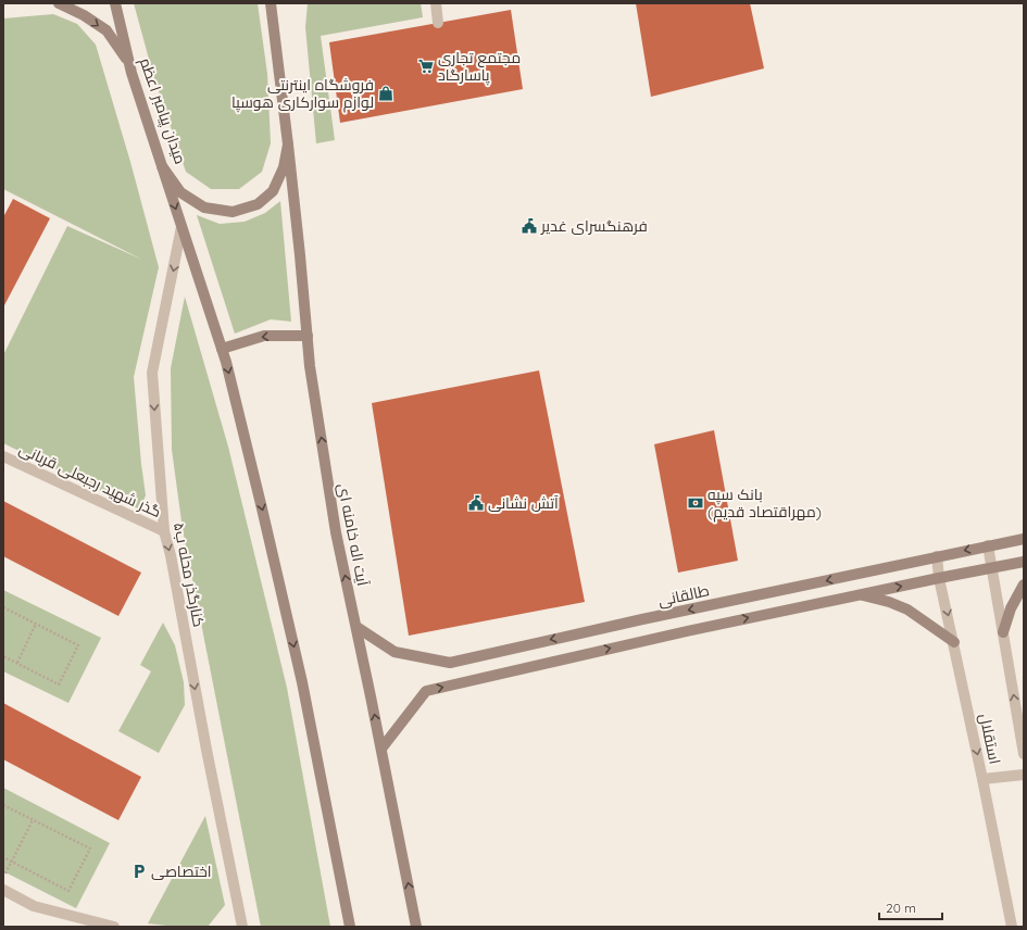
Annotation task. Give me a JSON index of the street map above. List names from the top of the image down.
{
  "streets": {
    "main road": ["میدان پیامبر اعظم", "آیت اله خامنه ای", "طالقانی"],
    "street": ["گذر شهید رجبعلی قربانی", "کنارگذر محله ب۵", "استقلال"]
  },
  "crossings": [
    ["میدان پیامبر اعظم", "آیت اله خامنه ای"],
    ["گذر شهید رجبعلی قربانی", "کنارگذر محله ب۵"],
    ["آیت اله خامنه ای", "طالقانی"],
    ["طالقانی", "استقلال"]
  ],
  "one_way": ["کنارگذر محله ب۵"],
  "places": {
    "supermarket": ["مجتمع تجاری پاسارگاد"],
    "shop": ["فروشگاه اینترنتی لوازم سوارکاری هوسپا"],
    "public building": ["فرهنگسرای غدیر", "آتش نشانی"],
    "bank": ["بانک سپه (مهراقتصاد قدیم)"],
    "parking": ["اختصاصی"]
  },
  "scale_bar": "20 m"
}
